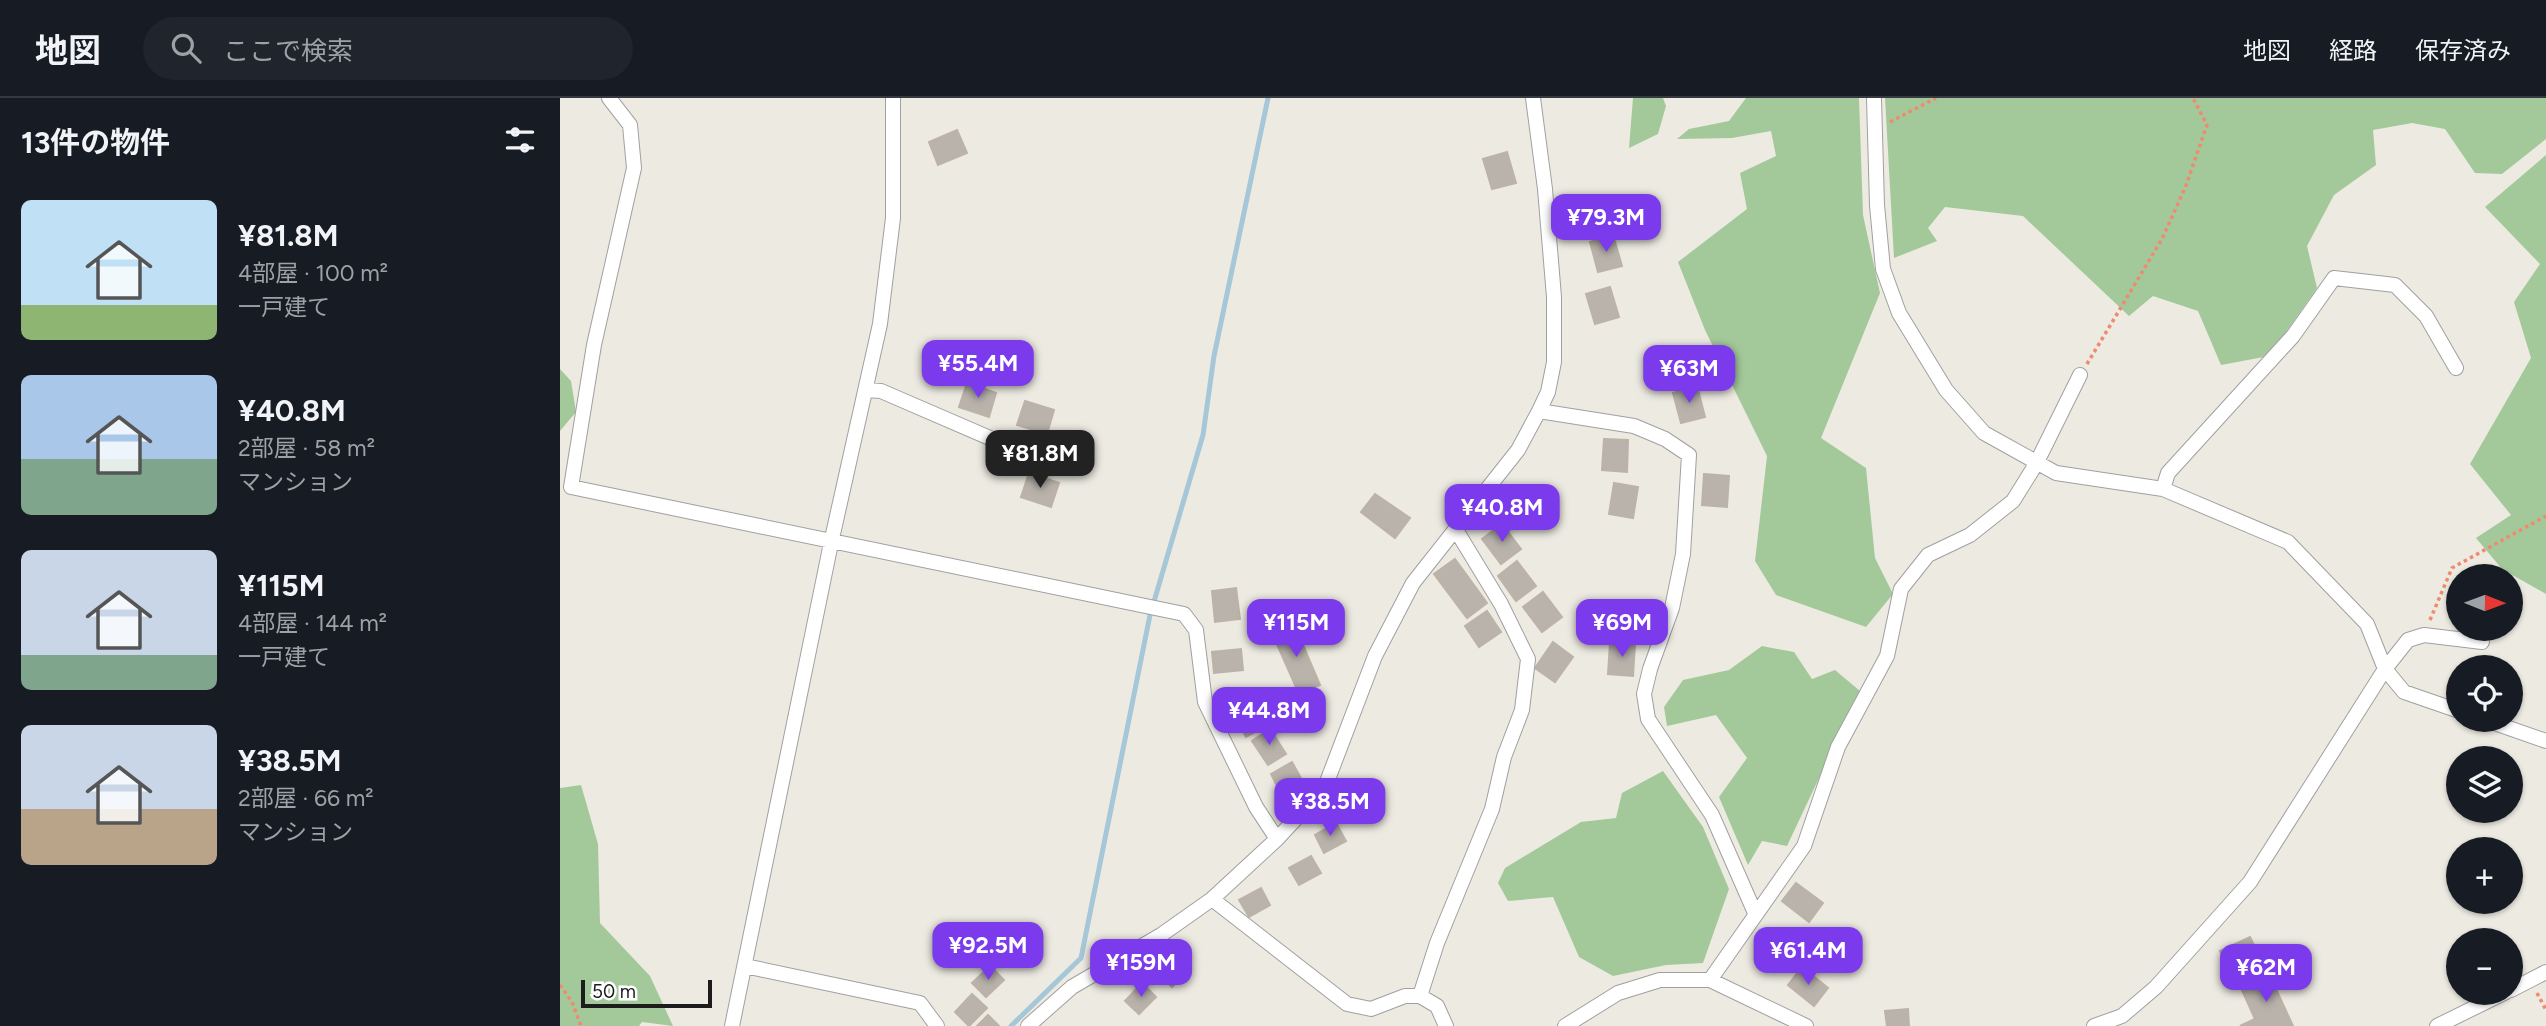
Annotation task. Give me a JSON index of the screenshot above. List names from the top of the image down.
{
  "scale_bar": "50 m",
  "north": "right",
  "page": {
    "header": "地図",
    "search": "ここで検索",
    "nav": ["地図", "経路", "保存済み"],
    "heading": "13件の物件",
    "list": [
      {
        "name": "¥81.8M",
        "note": "4部屋 · 100 m² · 一戸建て"
      },
      {
        "name": "¥40.8M",
        "note": "2部屋 · 58 m² · マンション"
      },
      {
        "name": "¥115M",
        "note": "4部屋 · 144 m² · 一戸建て"
      },
      {
        "name": "¥38.5M",
        "note": "2部屋 · 66 m² · マンション"
      }
    ],
    "price": [
      "¥79.3M",
      "¥55.4M",
      "¥63M",
      "¥81.8M",
      "¥40.8M",
      "¥115M",
      "¥69M",
      "¥44.8M",
      "¥38.5M",
      "¥92.5M",
      "¥61.4M",
      "¥159M",
      "¥62M"
    ],
    "map_buttons": ["+", "−"],
    "scale": "50 m"
  }
}
